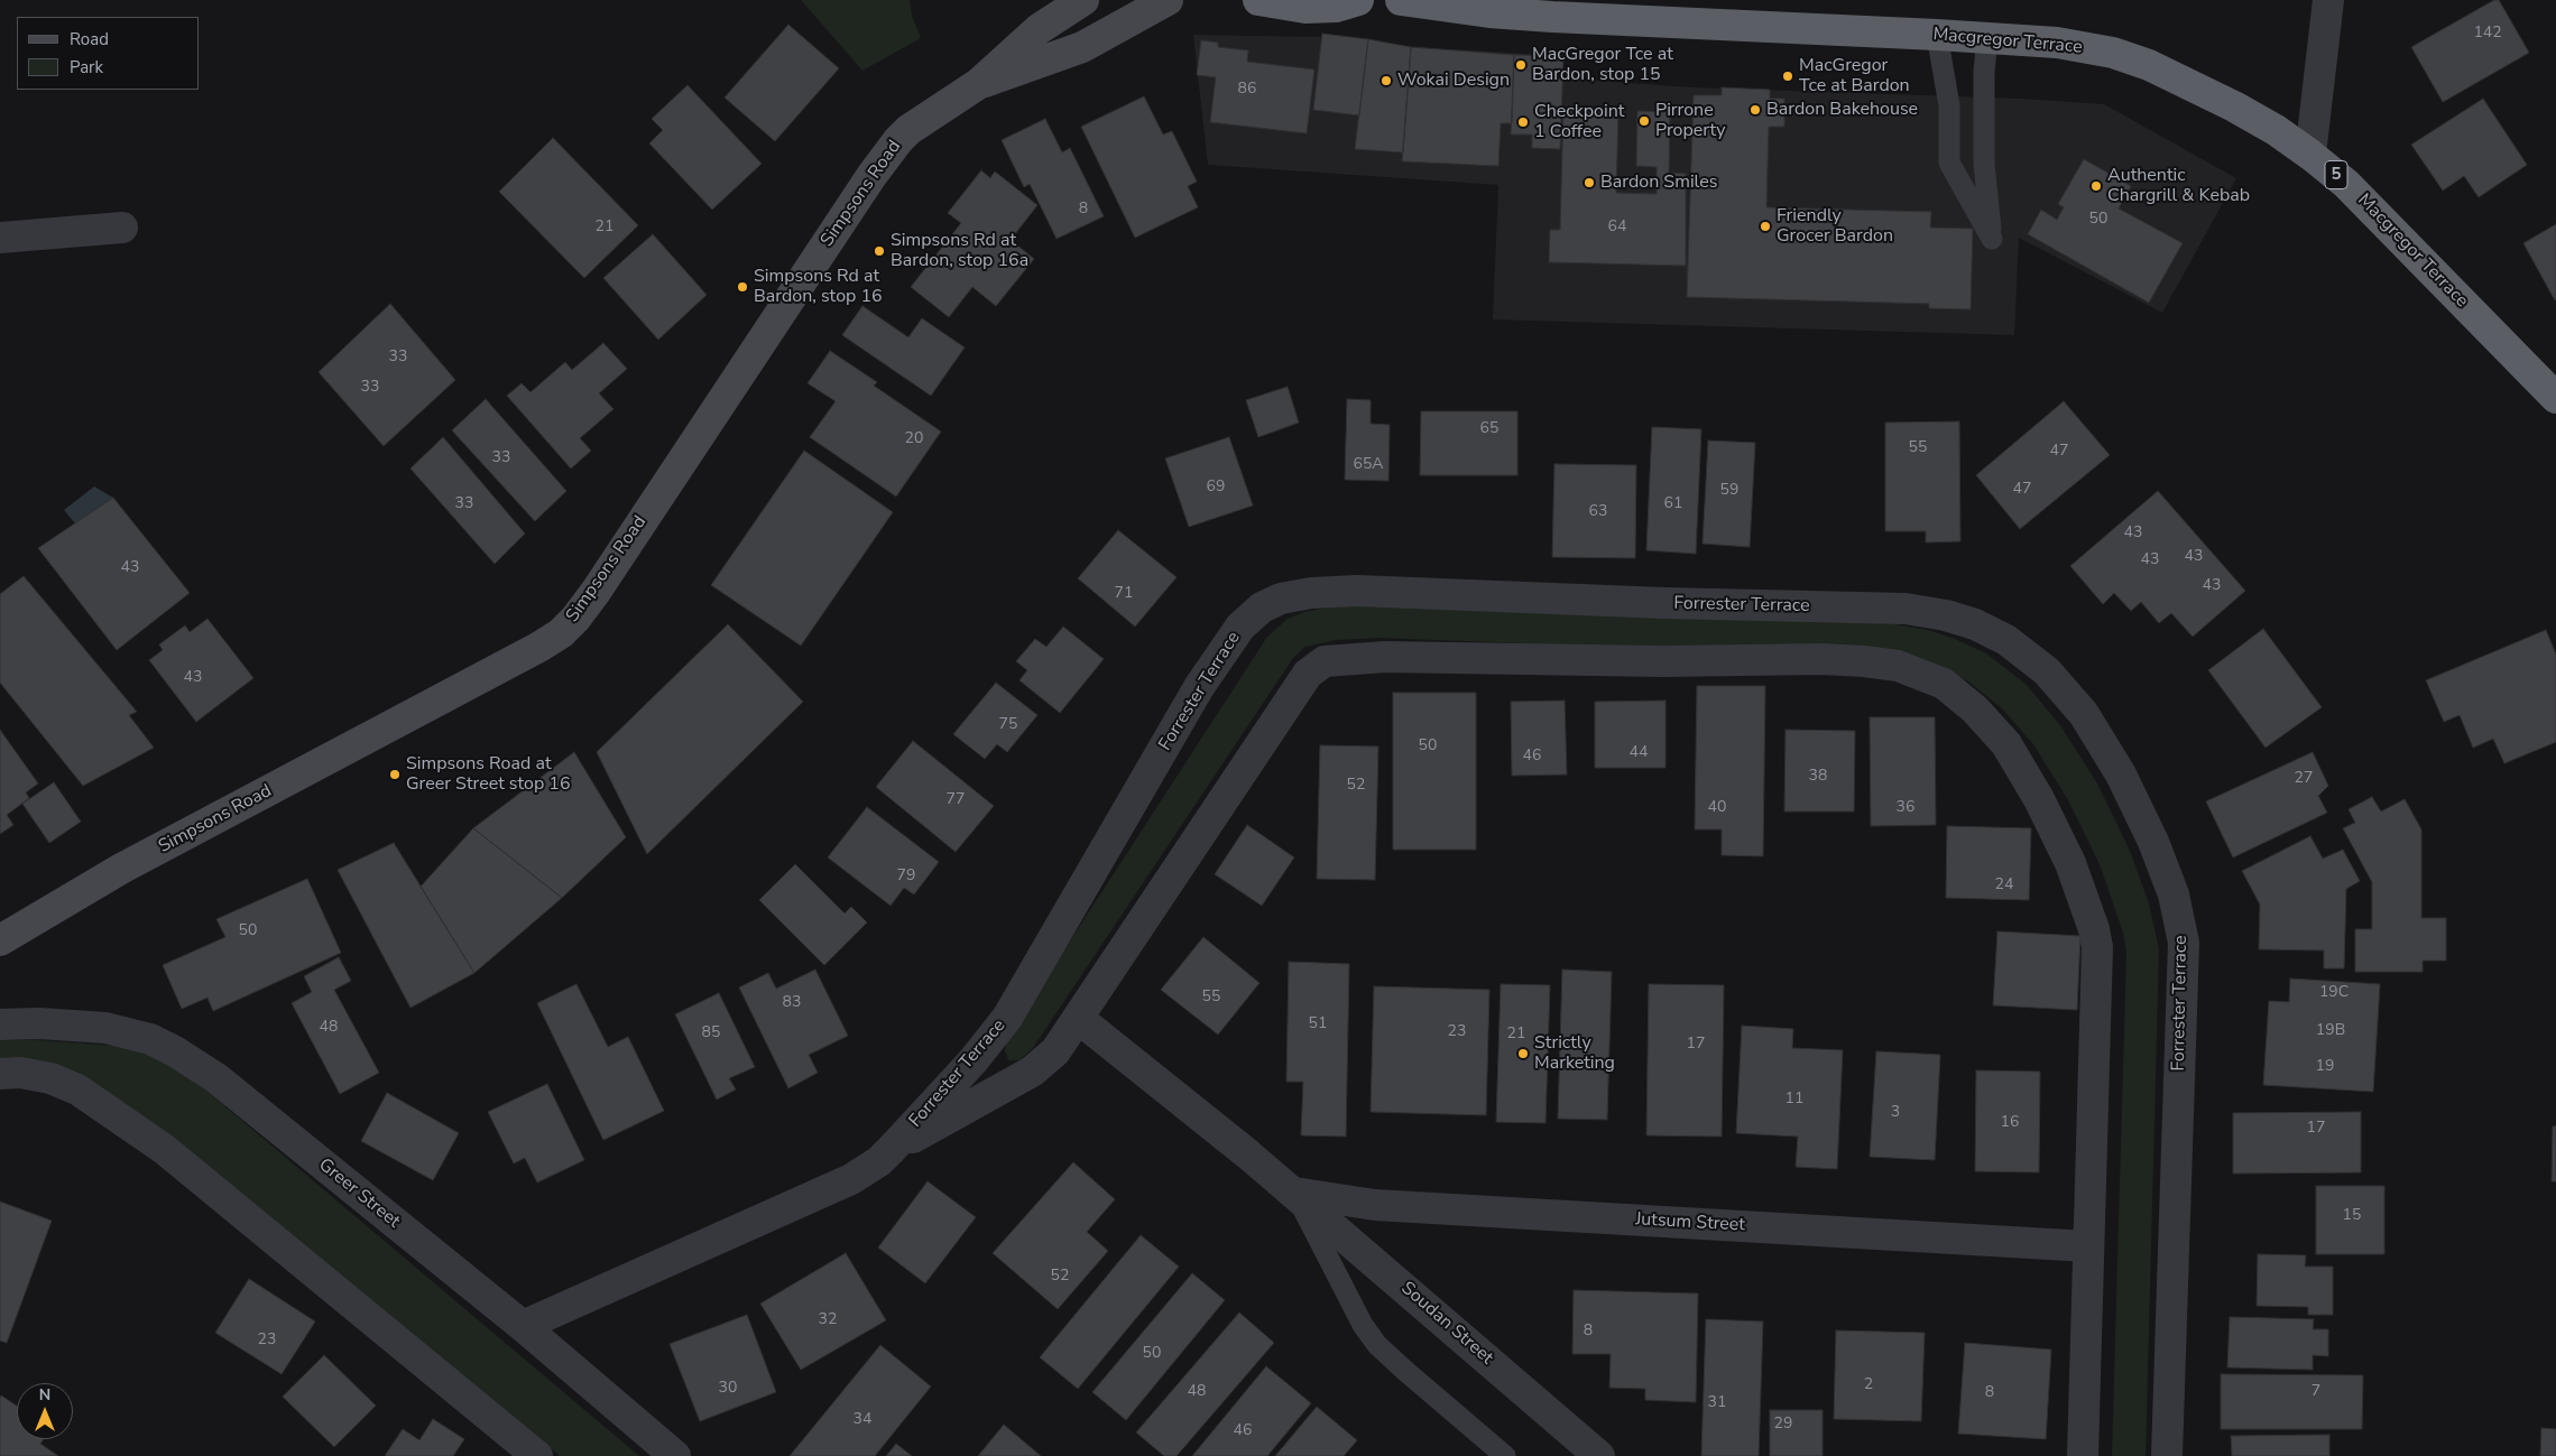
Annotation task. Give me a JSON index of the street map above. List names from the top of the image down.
{
  "streets": {
    "highway": ["Macgregor Terrace", "5"],
    "main road": ["Simpsons Road"],
    "street": [
      "Forrester Terrace",
      "Greer Street",
      "Jutsum Street",
      "Soudan Street"
    ]
  },
  "crossings": [
    ["Forrester Terrace", "Greer Street"],
    ["Forrester Terrace", "Jutsum Street"],
    ["Forrester Terrace", "Soudan Street"],
    ["Jutsum Street", "Soudan Street"]
  ],
  "places": [
    "MacGregor Tce at Bardon, stop 15",
    "MacGregor Tce at Bardon",
    "Wokai Design",
    "Bardon Bakehouse",
    "Pirrone Property",
    "Checkpoint 1 Coffee",
    "Bardon Smiles",
    "Authentic Chargrill & Kebab",
    "Friendly Grocer Bardon",
    "Simpsons Rd at Bardon, stop 16a",
    "Simpsons Rd at Bardon, stop 16",
    "Simpsons Road at Greer Street stop 16",
    "Strictly Marketing"
  ],
  "house_numbers": [
    "142",
    "86",
    "8",
    "50",
    "21",
    "64",
    "33",
    "33",
    "65",
    "20",
    "55",
    "47",
    "33",
    "65A",
    "69",
    "47",
    "59",
    "33",
    "61",
    "63",
    "43",
    "43",
    "43",
    "43",
    "43",
    "71",
    "43",
    "75",
    "50",
    "44",
    "46",
    "38",
    "27",
    "52",
    "77",
    "40",
    "36",
    "79",
    "24",
    "50",
    "19C",
    "55",
    "83",
    "51",
    "48",
    "19B",
    "23",
    "85",
    "21",
    "17",
    "19",
    "11",
    "3",
    "16",
    "17",
    "15",
    "52",
    "32",
    "8",
    "23",
    "50",
    "2",
    "30",
    "48",
    "7",
    "8",
    "31",
    "34",
    "29",
    "46"
  ],
  "legend": ["Road", "Park"],
  "north": "top"
}
